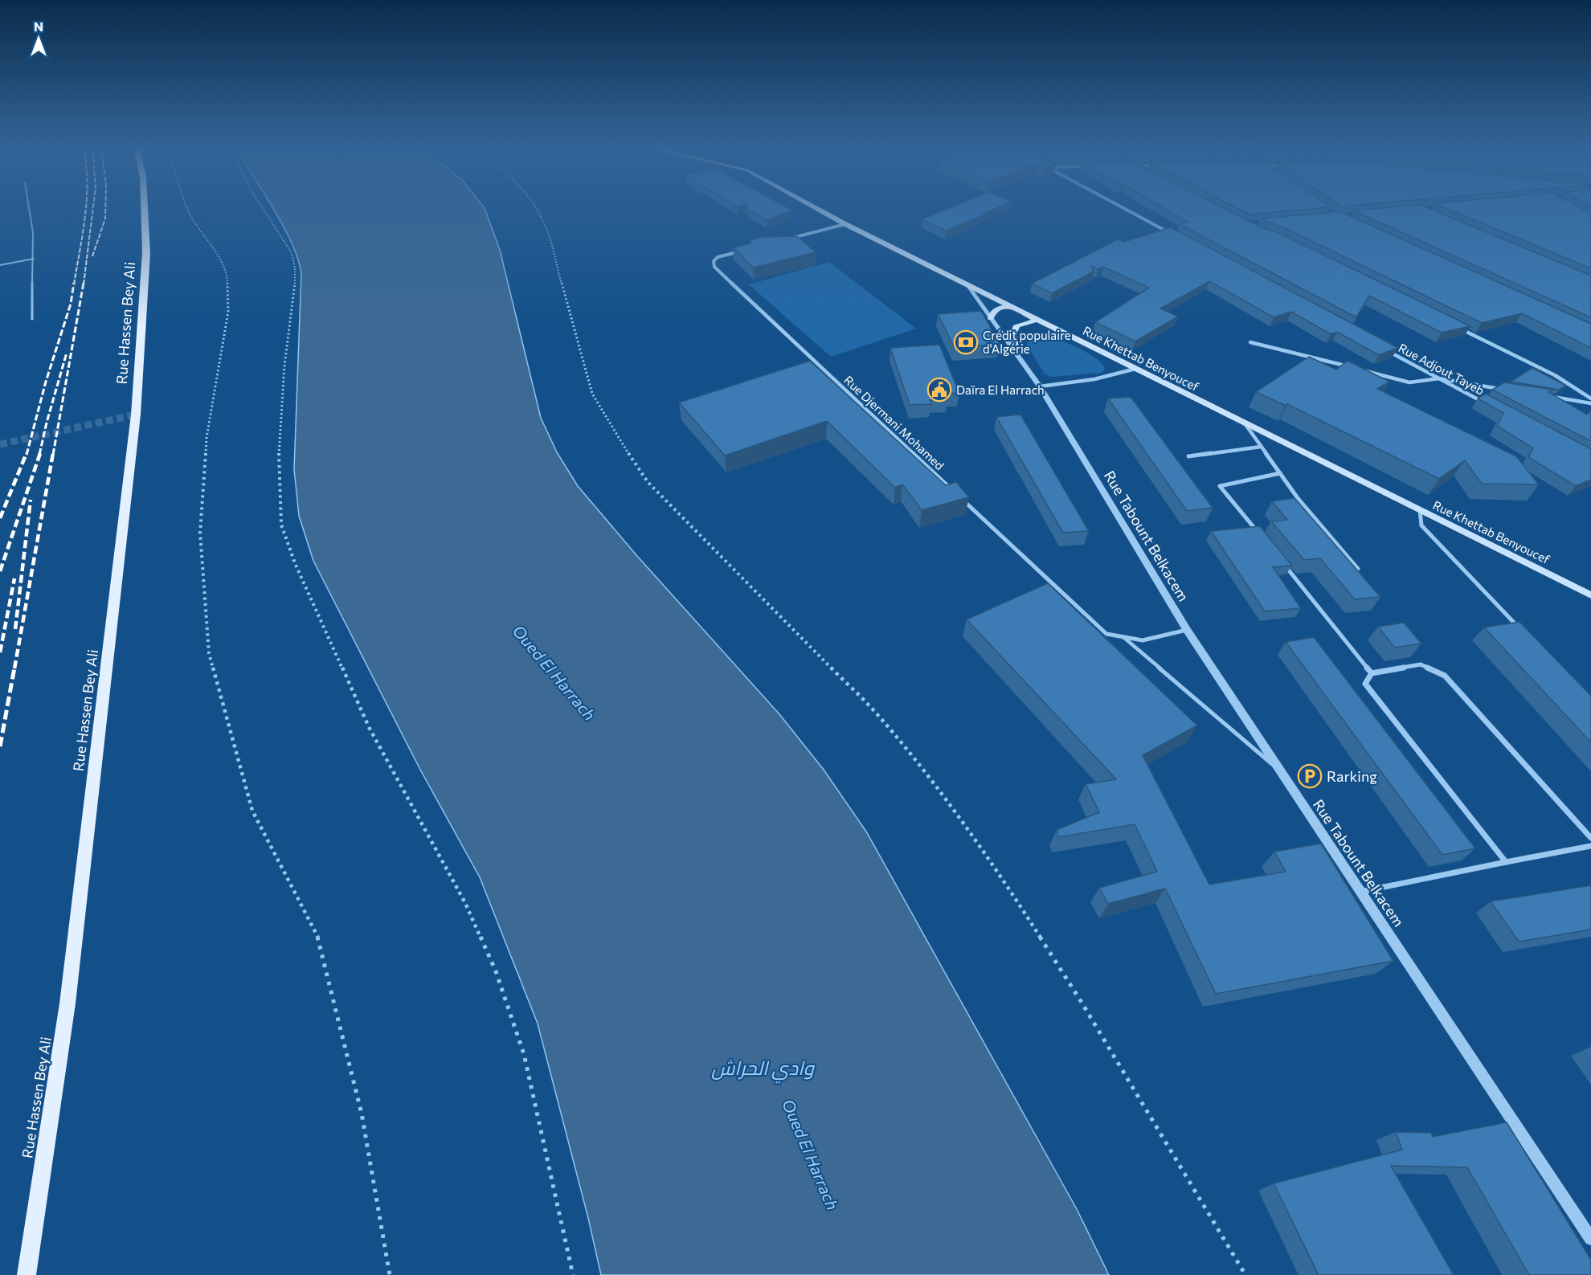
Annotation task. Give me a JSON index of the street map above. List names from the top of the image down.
{
  "streets": {
    "main road": ["Rue Hassen Bey Ali", "Rue Khettab Benyoucef"],
    "street": ["Rue Adjout Tayeb", "Rue Djermani Mohamed", "Rue Tabount Belkacem"]
  },
  "crossings": [
    ["Rue Khettab Benyoucef", "Rue Tabount Belkacem"]
  ],
  "water": ["Oued El Harrach", "وادي الحراش"],
  "places": {
    "bank": ["Crédit populaire d'Algérie"],
    "public building": ["Daïra El Harrach"],
    "parking": ["Rarking"]
  },
  "north": "top"
}
